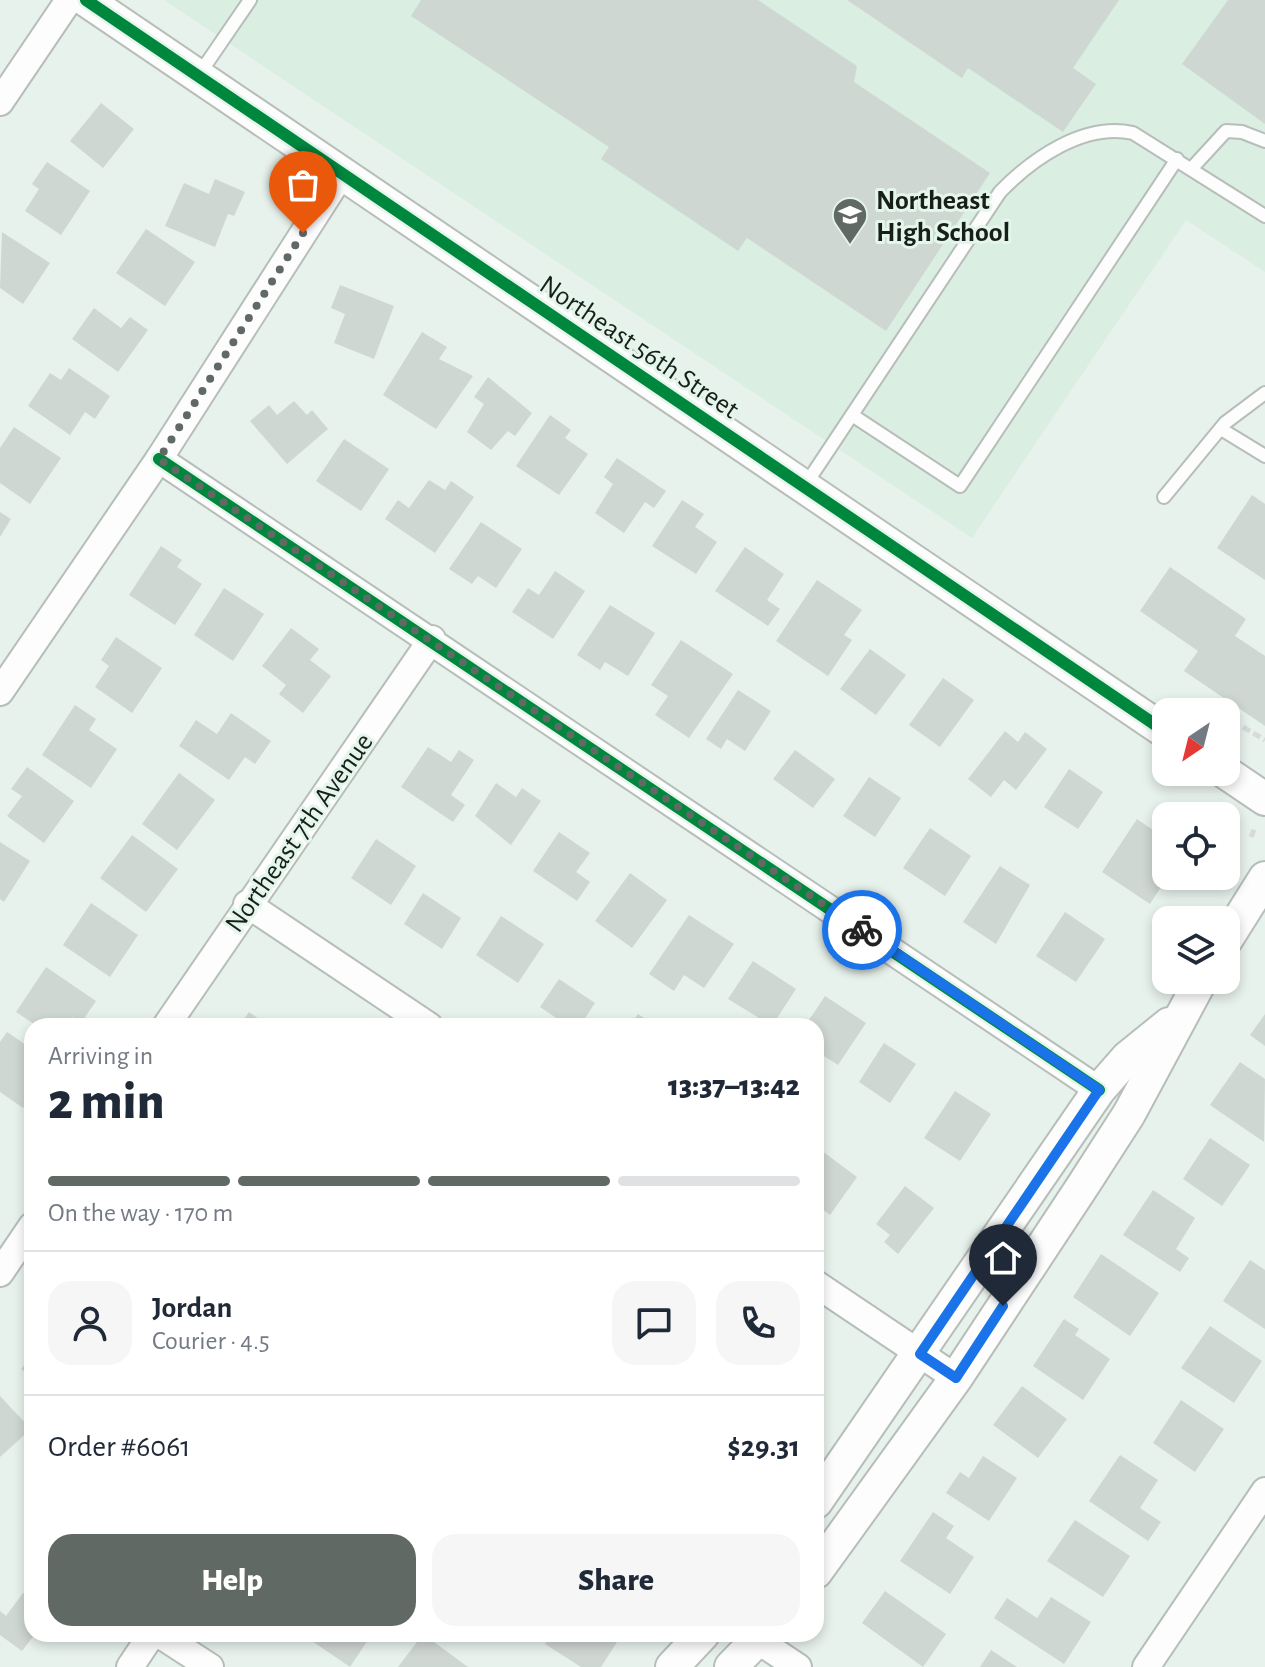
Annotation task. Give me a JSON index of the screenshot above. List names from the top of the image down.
{
  "streets": {
    "street": ["Northeast 56th Street", "Northeast 7th Avenue"]
  },
  "places": {
    "school or university": ["Northeast High School"]
  },
  "north": "bottom left",
  "page": {
    "heading": ["2 min", "Arriving in", "13:37–13:42"],
    "panel": [
      "Jordan",
      "Courier · 4.5",
      "Order #6061",
      "$29.31"
    ],
    "bar": "On the way · 170 m",
    "buttons": ["Help", "Share"]
  }
}
